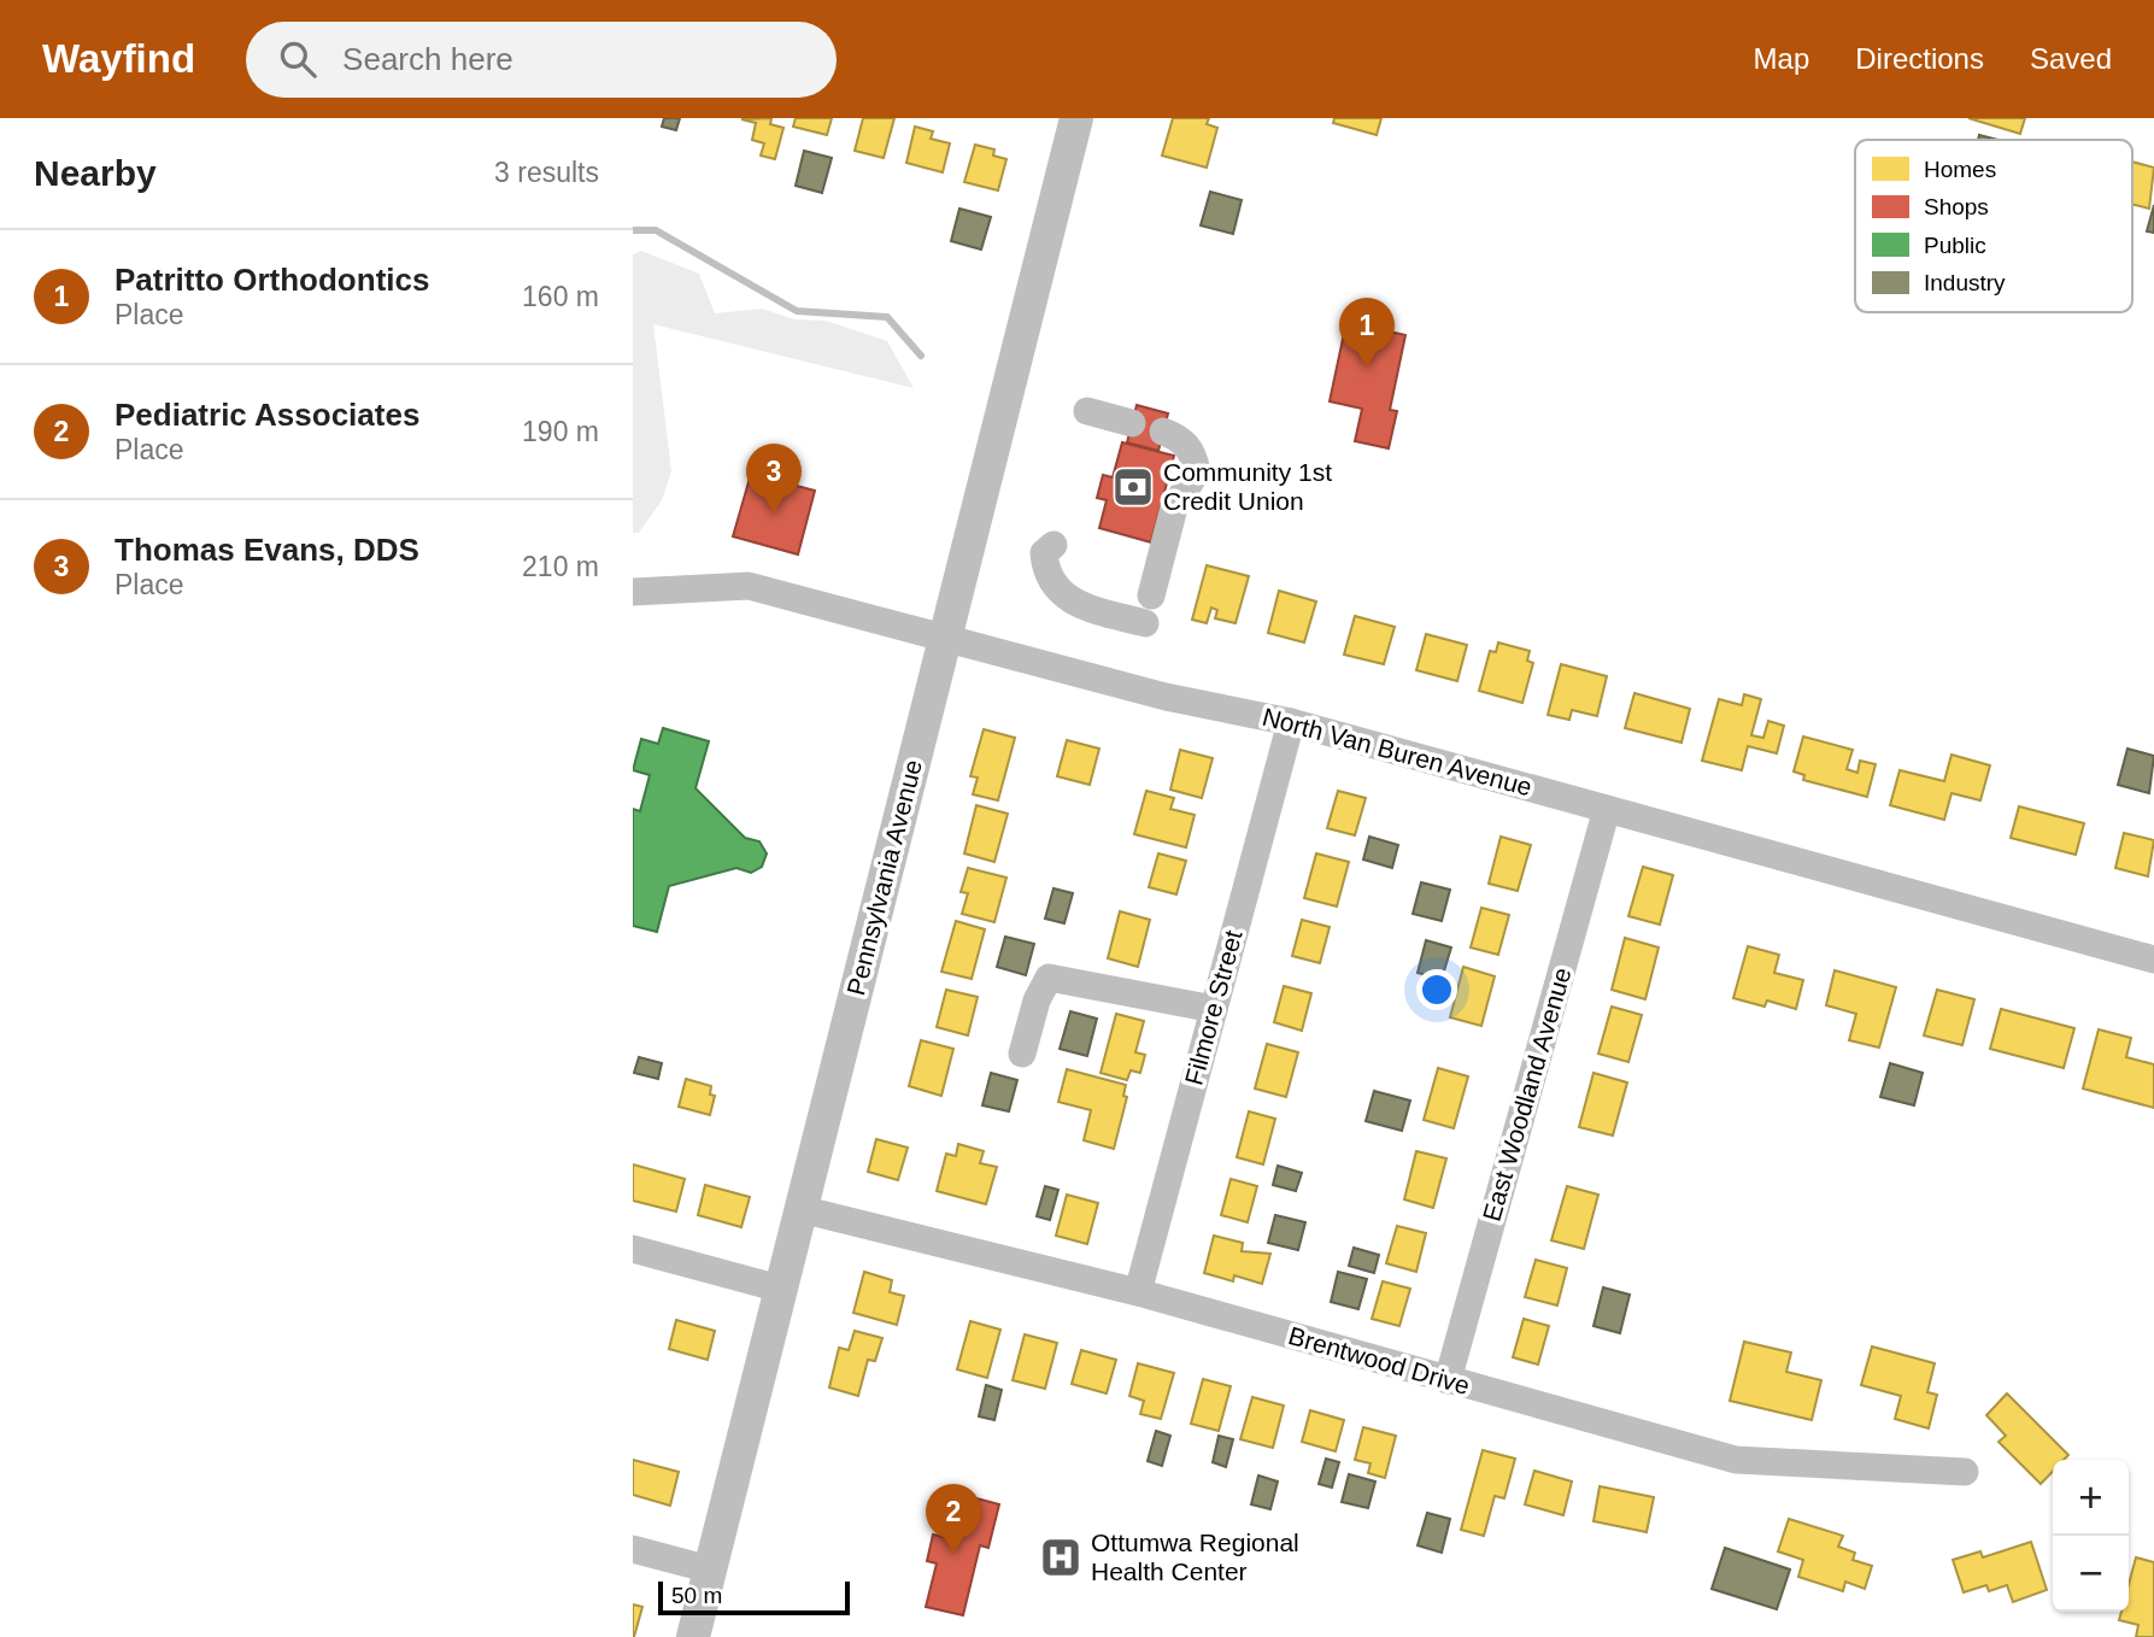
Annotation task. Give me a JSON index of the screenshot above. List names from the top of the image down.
{
  "streets": {
    "main road": ["Pennsylvania Avenue"],
    "street": [
      "North Van Buren Avenue",
      "Filmore Street",
      "East Woodland Avenue",
      "Brentwood Drive"
    ]
  },
  "crossings": [
    ["North Van Buren Avenue", "Pennsylvania Avenue"],
    ["North Van Buren Avenue", "Filmore Street"],
    ["North Van Buren Avenue", "East Woodland Avenue"],
    ["Pennsylvania Avenue", "Brentwood Drive"],
    ["Filmore Street", "Brentwood Drive"],
    ["East Woodland Avenue", "Brentwood Drive"]
  ],
  "places": {
    "bank": ["Community 1st Credit Union"],
    "hospital": ["Ottumwa Regional Health Center"]
  },
  "legend": [
    "Homes",
    "Shops",
    "Public",
    "Industry"
  ],
  "scale_bar": "50 m",
  "page": {
    "header": "Wayfind",
    "search": "Search here",
    "nav": ["Map", "Directions", "Saved"],
    "heading": ["Nearby", "3 results"],
    "list": [
      {
        "mark": "1",
        "name": "Patritto Orthodontics",
        "note": "Place",
        "value": "160 m"
      },
      {
        "mark": "2",
        "name": "Pediatric Associates",
        "note": "Place",
        "value": "190 m"
      },
      {
        "mark": "3",
        "name": "Thomas Evans, DDS",
        "note": "Place",
        "value": "210 m"
      }
    ],
    "pins": ["1", "3", "2"],
    "map_buttons": ["+", "−"],
    "scale": "50 m"
  }
}
